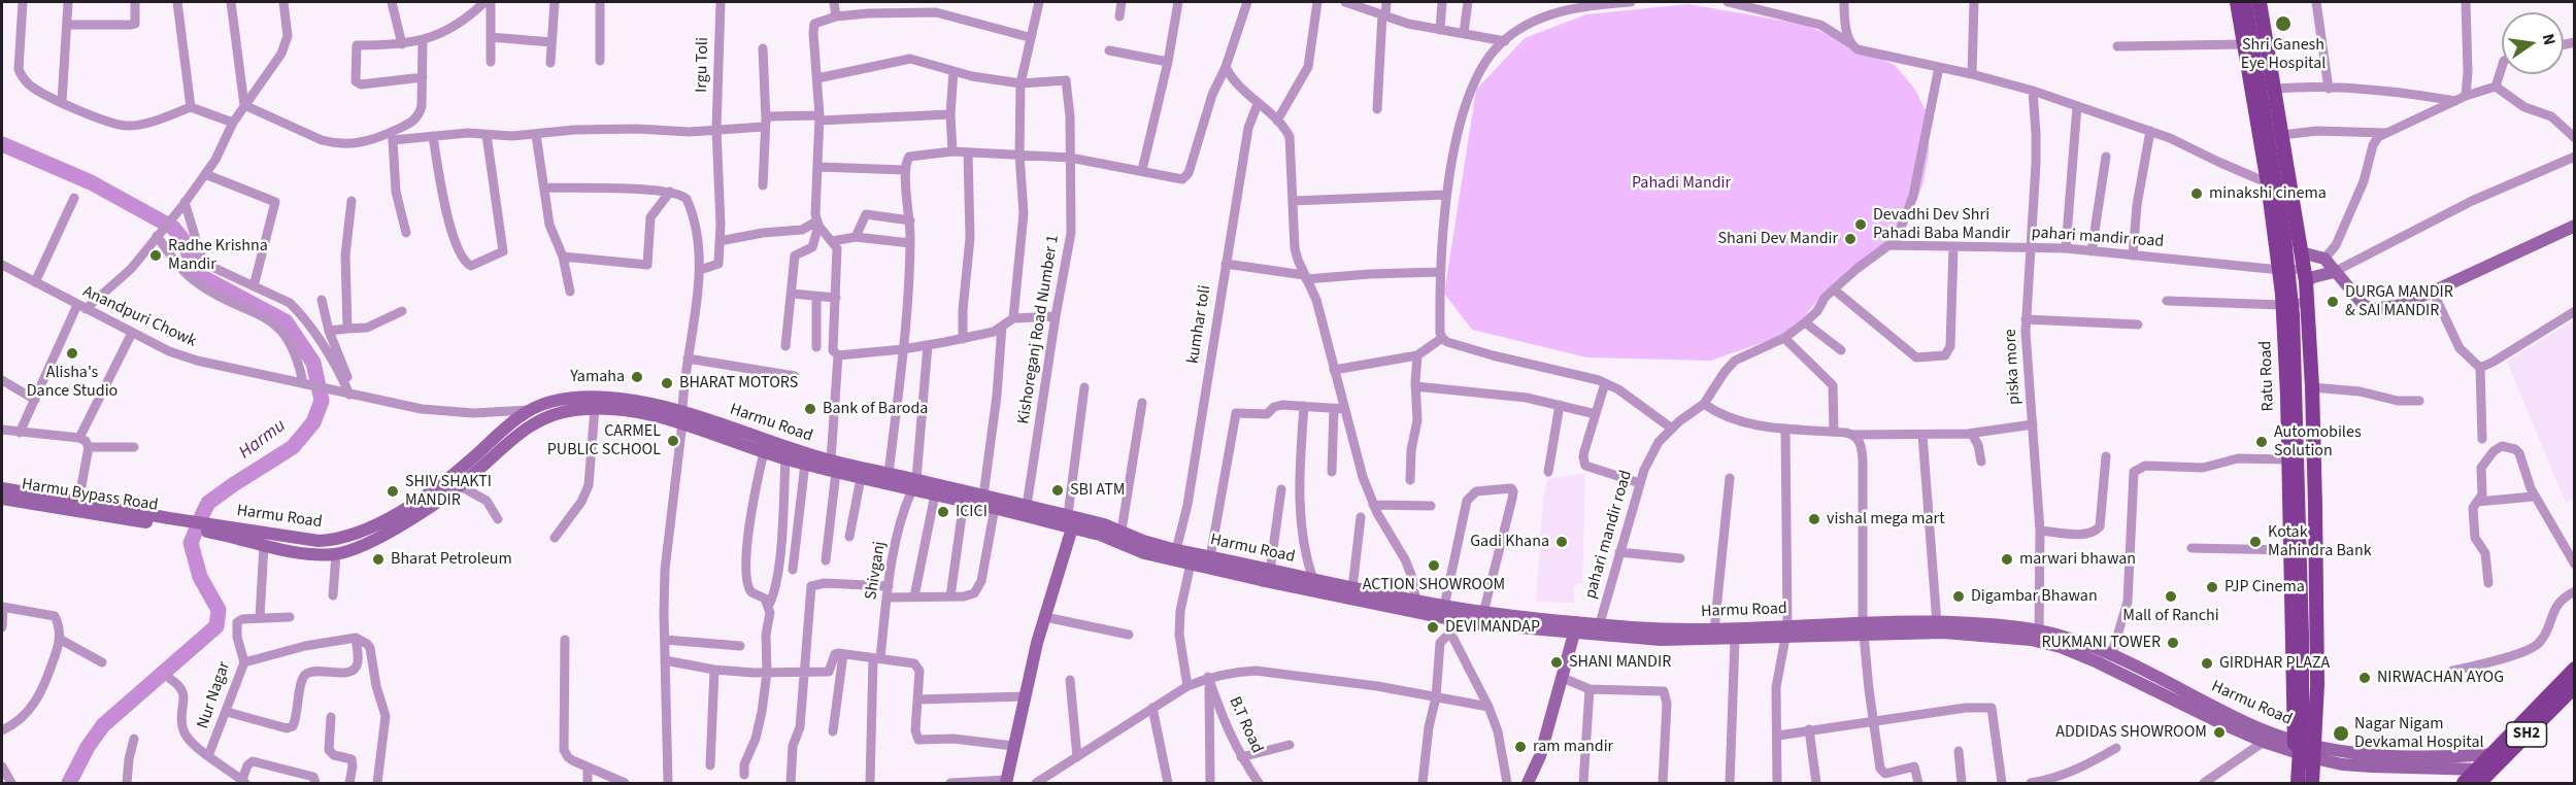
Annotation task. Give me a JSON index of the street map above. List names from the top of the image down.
{
  "streets": {
    "main road": [
      "Ratu Road",
      "Harmu Road",
      "Harmu Bypass Road",
      "SH2"
    ],
    "street": [
      "Irgu Toli",
      "pahari mandir road",
      "Anandpuri Chowk",
      "kumhar toli",
      "Kishoreganj Road Number 1",
      "piska more",
      "Shivganj",
      "Nur Nagar",
      "B.T Road"
    ]
  },
  "crossings": [
    ["pahari mandir road", "piska more"],
    ["pahari mandir road", "Ratu Road"],
    ["pahari mandir road", "Harmu Road"],
    ["Anandpuri Chowk", "Harmu Road"],
    ["kumhar toli", "Harmu Road"],
    ["Kishoreganj Road Number 1", "Harmu Road"],
    ["piska more", "Harmu Road"],
    ["Ratu Road", "Harmu Road"],
    ["Harmu Road", "Shivganj"]
  ],
  "water": ["Harmu"],
  "parks": ["Pahadi Mandir"],
  "places": [
    "Shri Ganesh Eye Hospital",
    "minakshi cinema",
    "Devadhi Dev Shri Pahadi Baba Mandir",
    "Shani Dev Mandir",
    "Radhe Krishna Mandir",
    "DURGA MANDIR & SAI MANDIR",
    "Alisha's Dance Studio",
    "Yamaha",
    "BHARAT MOTORS",
    "Bank of Baroda",
    "CARMEL PUBLIC SCHOOL",
    "Automobiles Solution",
    "SBI ATM",
    "SHIV SHAKTI MANDIR",
    "ICICI",
    "vishal mega mart",
    "Gadi Khana",
    "Kotak Mahindra Bank",
    "Bharat Petroleum",
    "marwari bhawan",
    "ACTION SHOWROOM",
    "PJP Cinema",
    "Digambar Bhawan",
    "Mall of Ranchi",
    "DEVI MANDAP",
    "RUKMANI TOWER",
    "SHANI MANDIR",
    "GIRDHAR PLAZA",
    "NIRWACHAN AYOG",
    "ADDIDAS SHOWROOM",
    "Nagar Nigam Devkamal Hospital",
    "ram mandir"
  ],
  "north": "right"
}
